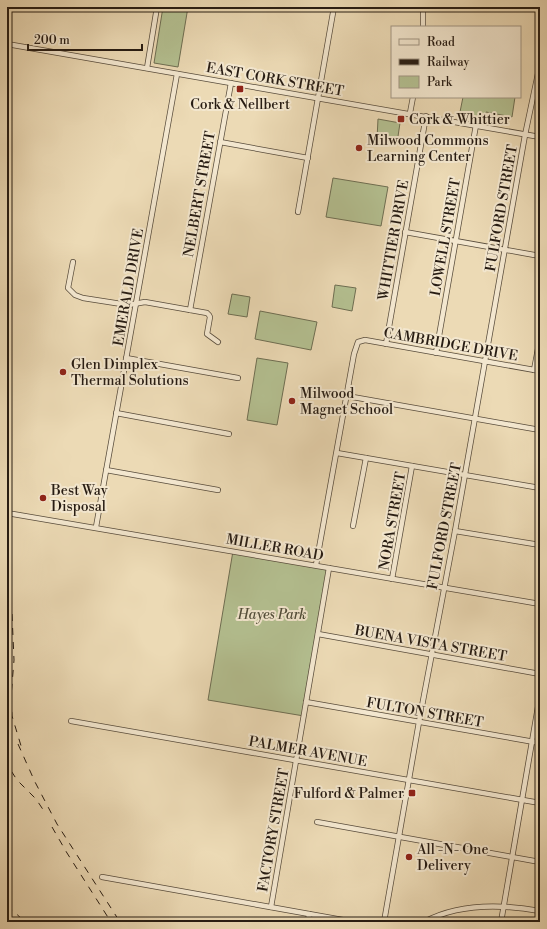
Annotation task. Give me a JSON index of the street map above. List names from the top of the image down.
{
  "streets": {
    "street": [
      "EAST CORK STREET",
      "NELBERT STREET",
      "FULFORD STREET",
      "LOWELL STREET",
      "WHITTIER DRIVE",
      "EMERALD DRIVE",
      "CAMBRIDGE DRIVE",
      "NORA STREET",
      "MILLER ROAD",
      "BUENA VISTA STREET",
      "FULTON STREET",
      "PALMER AVENUE",
      "FACTORY STREET"
    ]
  },
  "crossings": [
    ["EAST CORK STREET", "NELBERT STREET"],
    ["EAST CORK STREET", "FULFORD STREET"],
    ["EAST CORK STREET", "LOWELL STREET"],
    ["EAST CORK STREET", "WHITTIER DRIVE"],
    ["EAST CORK STREET", "EMERALD DRIVE"],
    ["FULFORD STREET", "CAMBRIDGE DRIVE"],
    ["FULFORD STREET", "MILLER ROAD"],
    ["FULFORD STREET", "BUENA VISTA STREET"],
    ["FULFORD STREET", "FULTON STREET"],
    ["FULFORD STREET", "PALMER AVENUE"],
    ["LOWELL STREET", "CAMBRIDGE DRIVE"],
    ["WHITTIER DRIVE", "CAMBRIDGE DRIVE"],
    ["EMERALD DRIVE", "MILLER ROAD"],
    ["NORA STREET", "MILLER ROAD"],
    ["MILLER ROAD", "FACTORY STREET"],
    ["BUENA VISTA STREET", "FACTORY STREET"],
    ["FULTON STREET", "FACTORY STREET"],
    ["PALMER AVENUE", "FACTORY STREET"]
  ],
  "parks": ["Hayes Park"],
  "places": {
    "transit": ["Cork & Nellbert", "Cork & Whittier", "Fulford & Palmer"],
    "other": [
      "Milwood Commons Learning Center",
      "Glen Dimplex Thermal Solutions",
      "Milwood Magnet School",
      "Best Way Disposal",
      "All -N- One Delivery"
    ]
  },
  "legend": ["Road", "Railway", "Park"],
  "scale_bar": "200 m"
}
